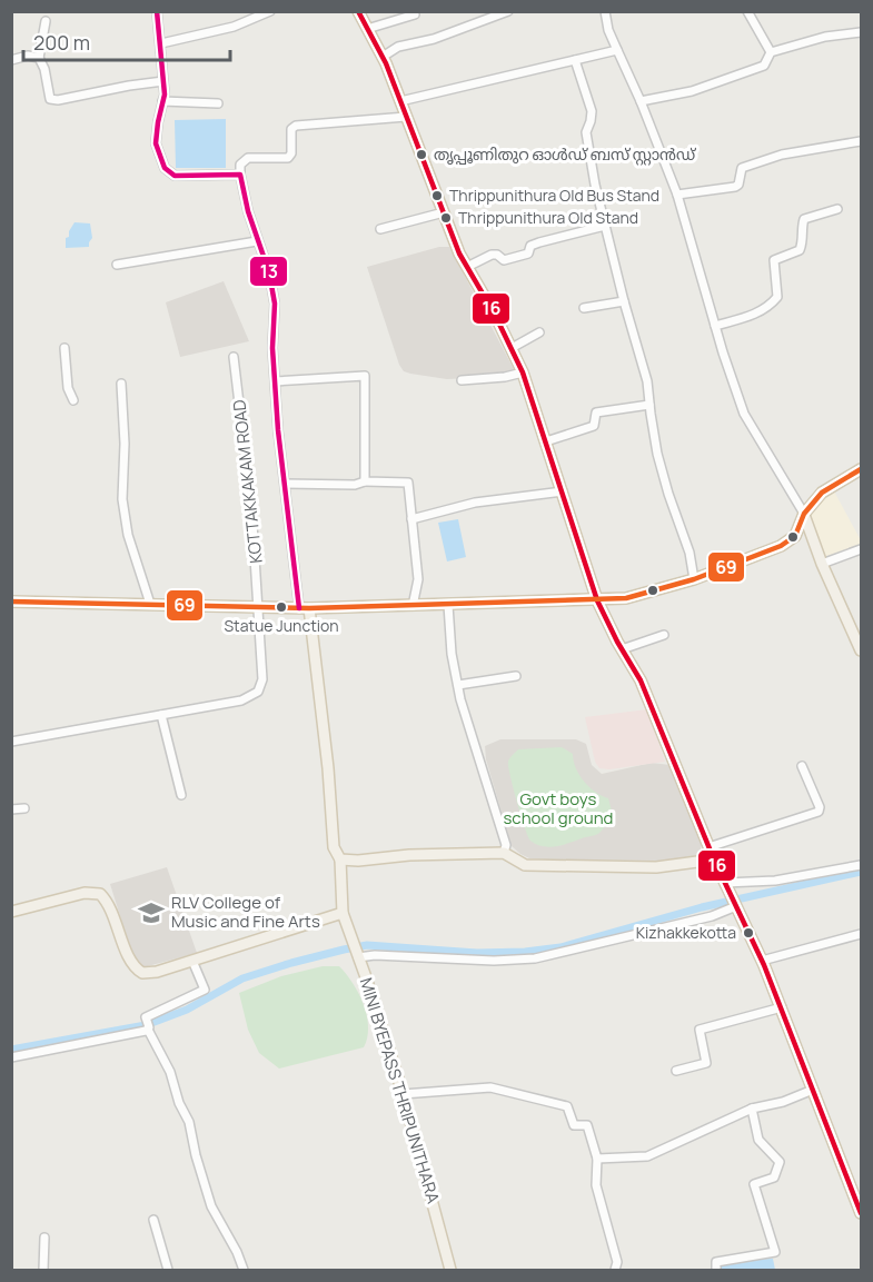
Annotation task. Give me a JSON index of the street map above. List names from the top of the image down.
{
  "streets": {
    "main road": ["MINI BYEPASS THRIPUNITHARA"],
    "street": ["KOTTAKKAKAM ROAD"]
  },
  "parks": ["Govt boys school ground"],
  "places": {
    "other": [
      "തൃപ്പൂണിതുറ ഓൾഡ് ബസ് സ്റ്റാൻഡ്",
      "Thrippunithura Old Bus Stand",
      "Thrippunithura Old Stand",
      "Statue Junction",
      "Kizhakkekotta"
    ],
    "school or university": ["RLV College of Music and Fine Arts"]
  },
  "lines": ["transit line 16", "transit line 13", "transit line 69"],
  "scale_bar": "200 m"
}
